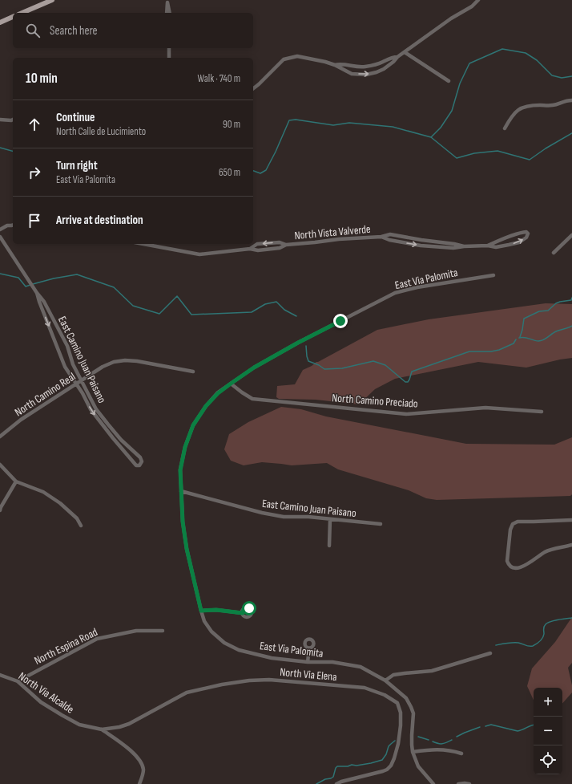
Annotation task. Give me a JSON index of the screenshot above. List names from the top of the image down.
{
  "streets": {
    "street": [
      "North Vista Valverde",
      "East Via Palomita",
      "East Camino Juan Paisano",
      "North Camino Real",
      "North Camino Preciado",
      "North Espina Road",
      "North Via Elena",
      "North Via Alcalde"
    ]
  },
  "crossings": [
    ["East Via Palomita", "East Camino Juan Paisano"],
    ["East Via Palomita", "North Camino Preciado"],
    ["East Camino Juan Paisano", "North Camino Real"],
    ["North Espina Road", "North Via Alcalde"],
    ["North Via Elena", "North Via Alcalde"]
  ],
  "page": {
    "search": "Search here",
    "heading": ["10 min", "Walk · 740 m"],
    "list": [
      ["Continue", "North Calle de Lucimiento", "90 m"],
      ["Turn right", "East Via Palomita", "650 m"],
      "Arrive at destination"
    ],
    "map_buttons": ["+", "−"]
  }
}
